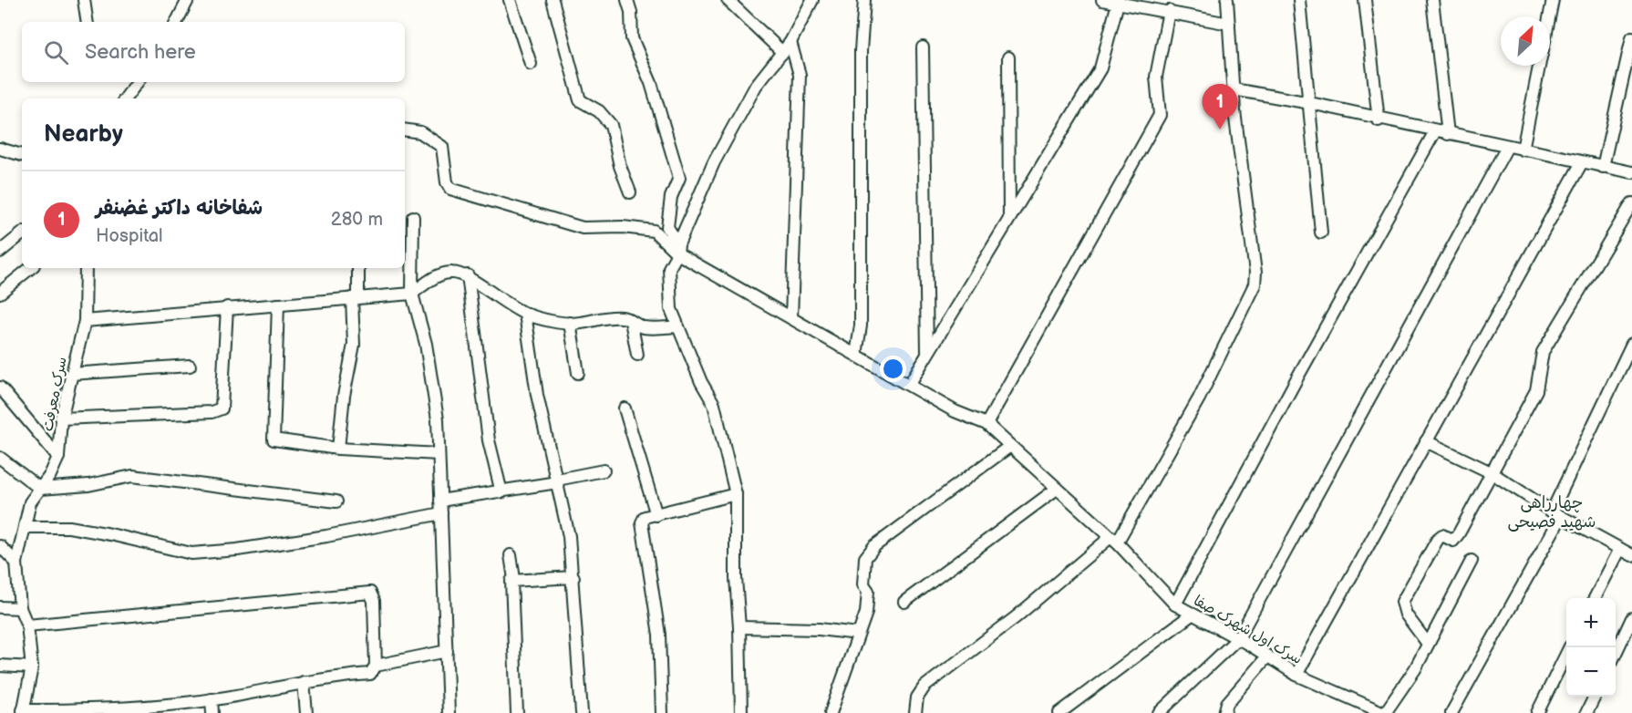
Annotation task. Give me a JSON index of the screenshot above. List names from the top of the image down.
{
  "streets": {
    "street": ["سرک معرفت", "سرک اول شهرک صفا"]
  },
  "districts": ["چهارراهی شهید فصیحی"],
  "north": "top right",
  "page": {
    "search": "Search here",
    "pins": "1",
    "heading": "Nearby",
    "list": [
      {
        "mark": "1",
        "name": "شفاخانه داکتر غضنفر",
        "note": "Hospital",
        "value": "280 m"
      }
    ],
    "map_buttons": ["+", "−"]
  }
}
